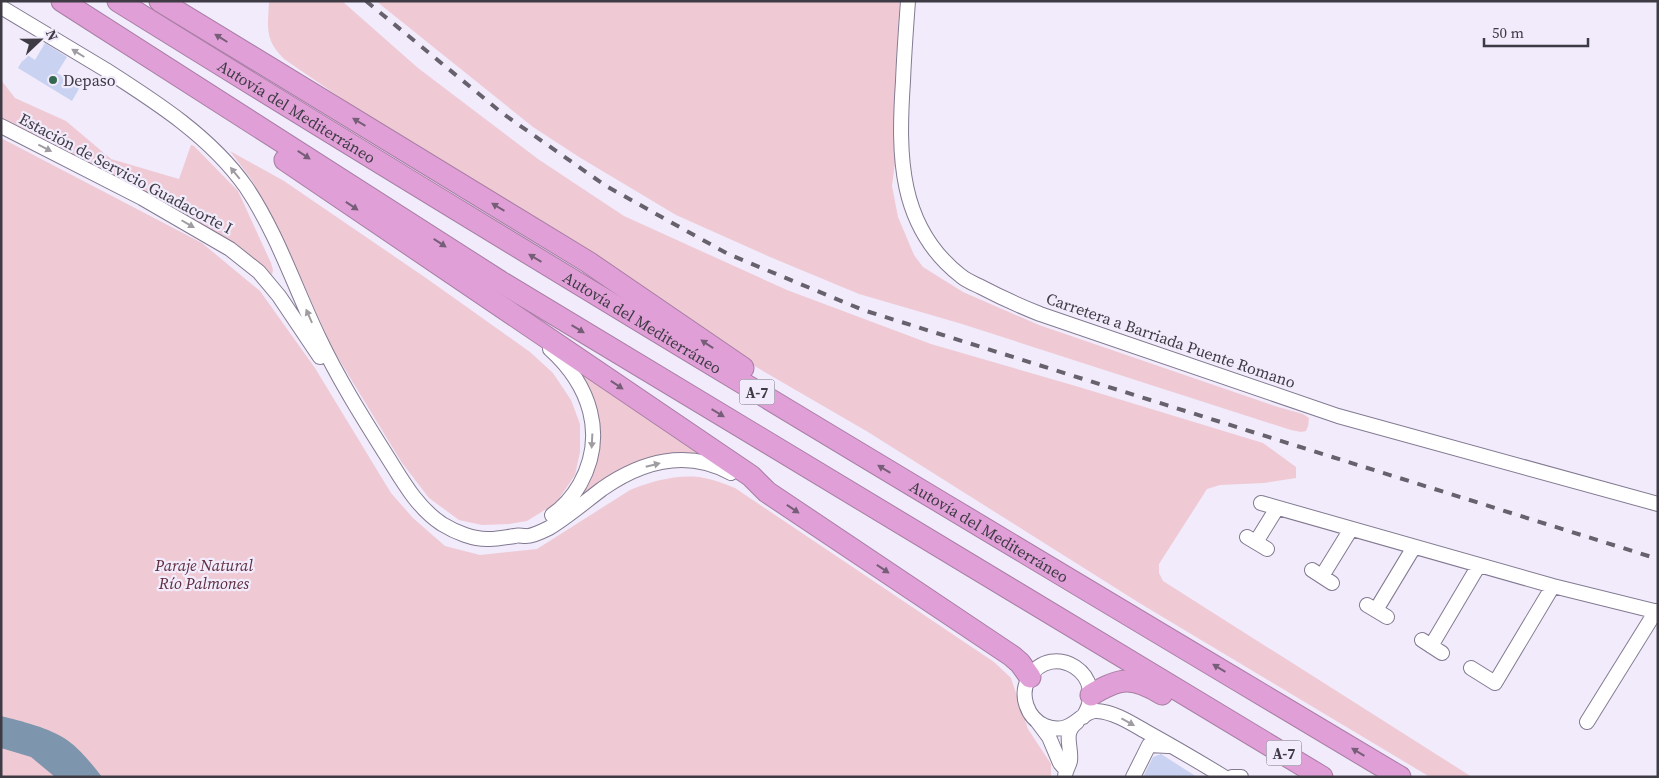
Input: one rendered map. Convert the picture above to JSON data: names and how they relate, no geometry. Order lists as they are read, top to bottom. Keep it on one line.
{"streets":{"highway":["Autovía del Mediterráneo","A-7"],"street":["Estación de Servicio Guadacorte I","Carretera a Barriada Puente Romano"]},"parks":["Paraje Natural Río Palmones"],"places":["Depaso"],"scale_bar":"50 m","north":"right"}
